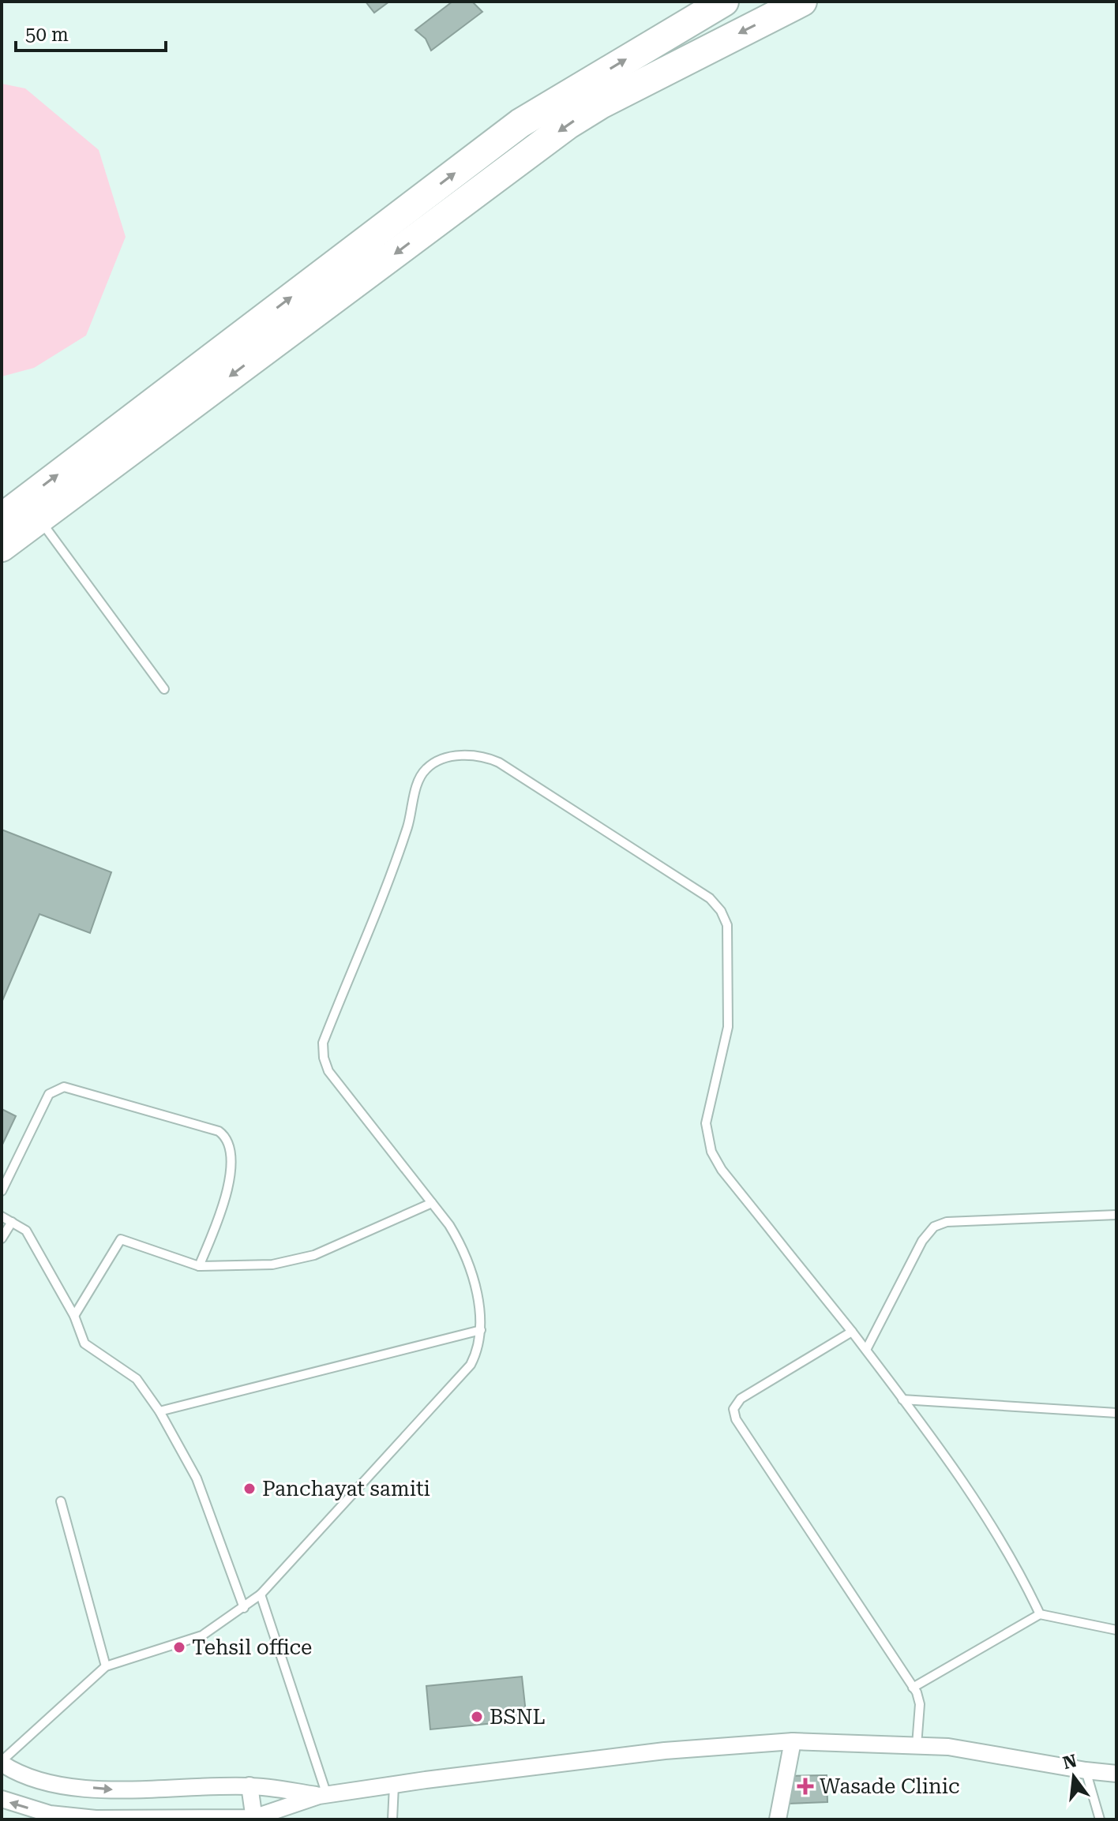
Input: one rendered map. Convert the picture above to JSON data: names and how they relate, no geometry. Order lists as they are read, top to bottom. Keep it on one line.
{"places":{"other":["Panchayat samiti","Tehsil office","BSNL"],"health":["Wasade Clinic"]},"scale_bar":"50 m","north":"top"}
